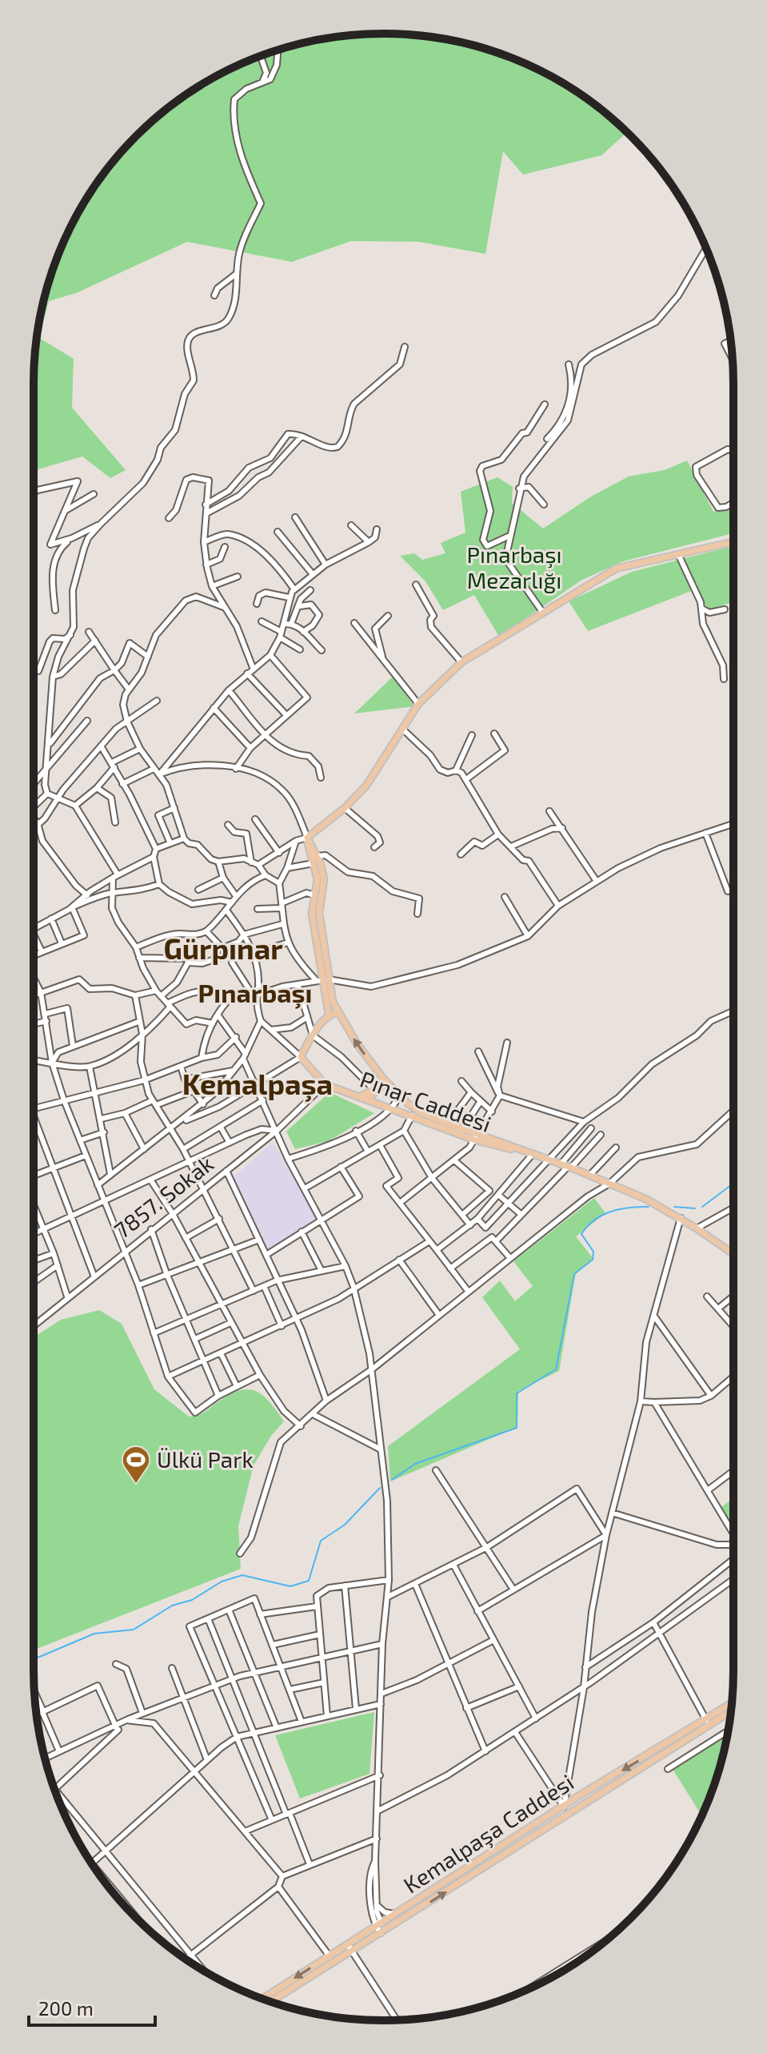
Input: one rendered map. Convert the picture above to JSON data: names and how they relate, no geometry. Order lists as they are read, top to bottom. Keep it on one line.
{"streets":{"main road":["Pınar Caddesi","Kemalpaşa Caddesi"],"street":["7857. Sokak"]},"crossings":[["Pınar Caddesi","7857. Sokak"]],"districts":["Gürpınar","Pınarbaşı","Kemalpaşa"],"parks":["Pınarbaşı Mezarlığı"],"places":{"sports":["Ülkü Park"]},"scale_bar":"200 m"}
